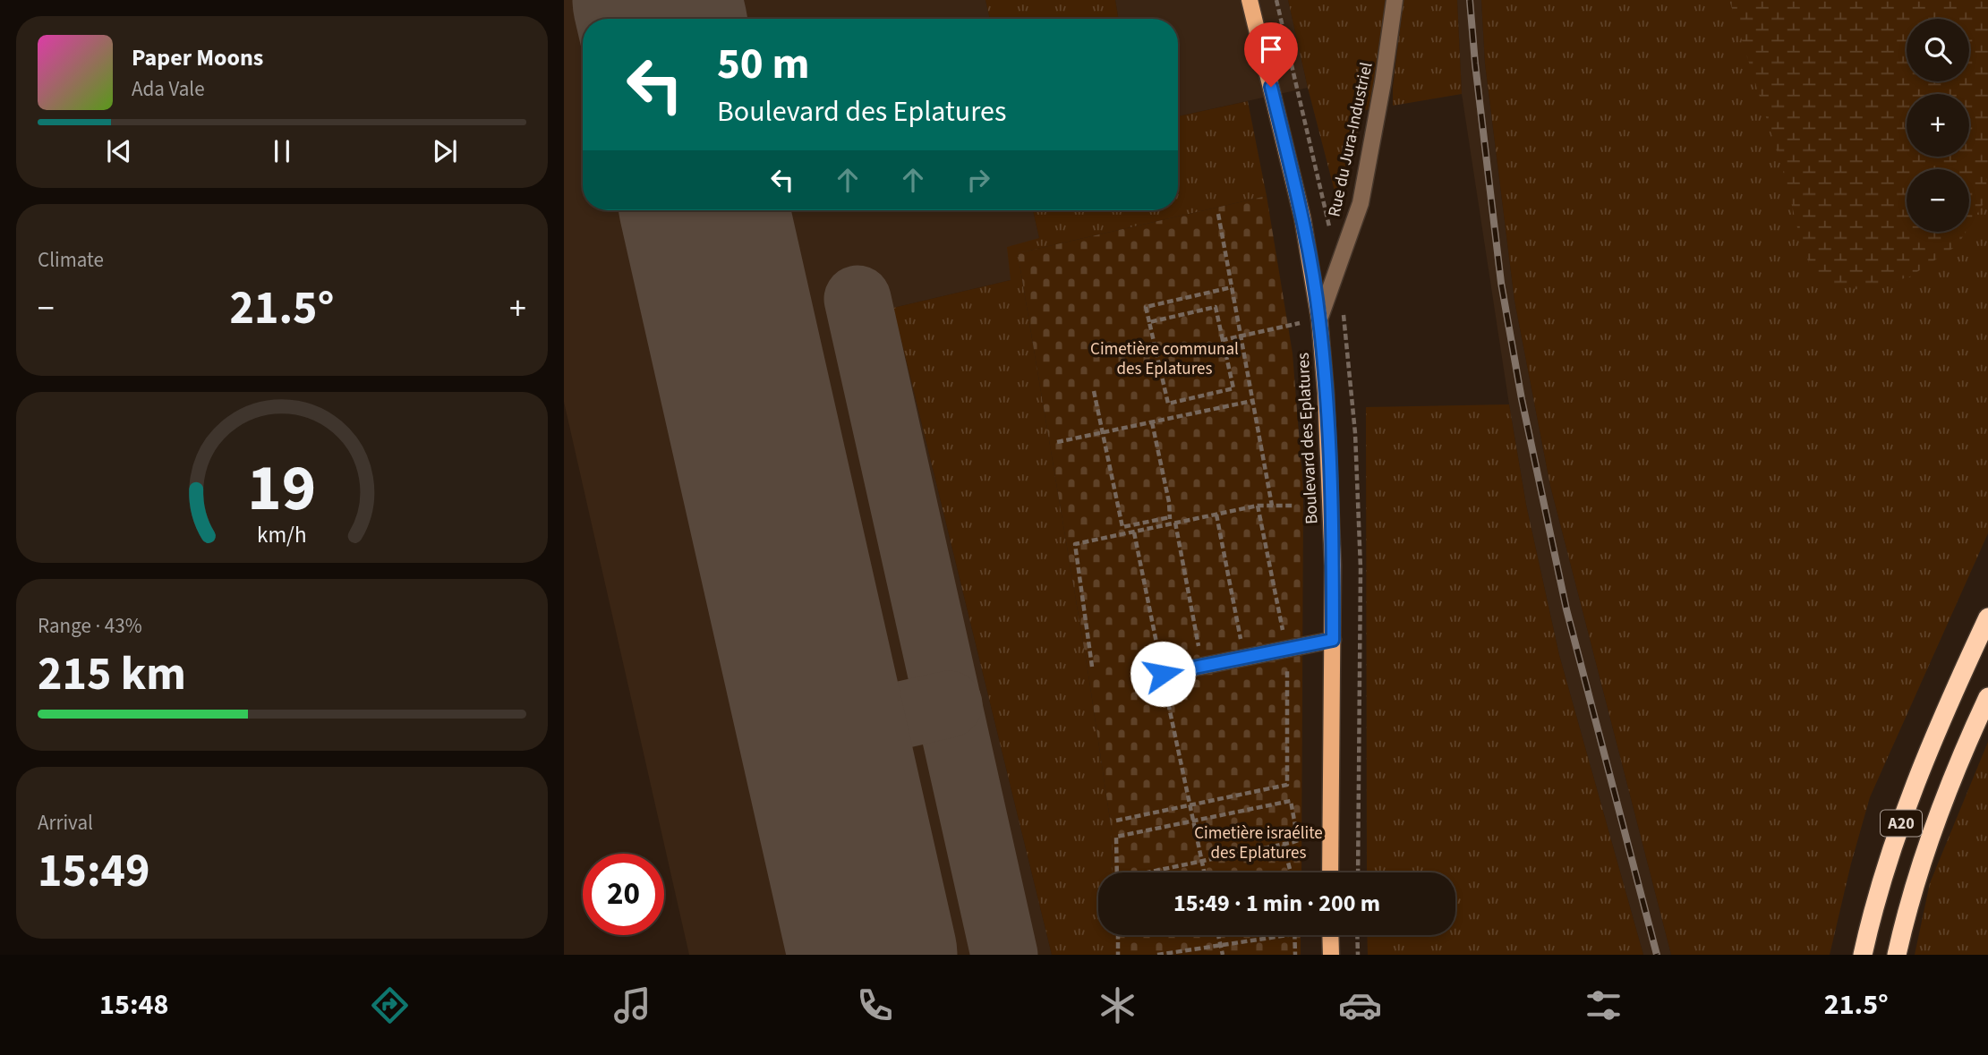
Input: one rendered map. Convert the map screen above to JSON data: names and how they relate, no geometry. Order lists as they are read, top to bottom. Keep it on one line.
{"streets":{"highway":["A20"],"main road":["Boulevard des Eplatures"],"street":["Rue du Jura-Industriel"]},"crossings":[["Rue du Jura-Industriel","Boulevard des Eplatures"]],"parks":["Cimetière communal des Eplatures","Cimetière israélite des Eplatures"],"page":{"map_buttons":["+","−"],"turn":["50 m","Boulevard des Eplatures"],"song":["Paper Moons","Ada Vale"],"tile":["Climate",["Range · 43%","215 km"],["Arrival","15:49"]],"heat":["−","21.5°","+"],"limit":"20","trip":"15:49 · 1 min · 200 m","tabs":["15:48","21.5°"],"gauge":["19","km/h"]}}
